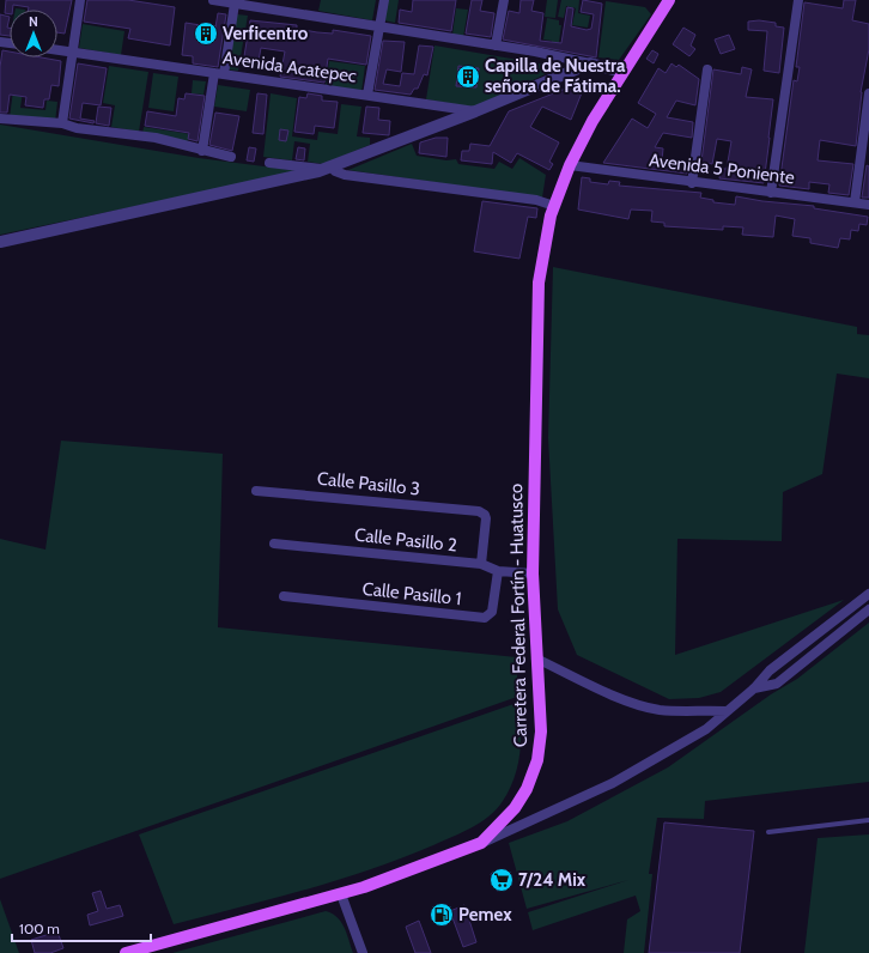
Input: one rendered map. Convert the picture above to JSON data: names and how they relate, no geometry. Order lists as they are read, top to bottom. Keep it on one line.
{"streets":{"main road":["Carretera Federal Fortín - Huatusco"],"street":["Avenida Acatepec","Avenida 5 Poniente","Calle Pasillo 3","Calle Pasillo 2","Calle Pasillo 1"]},"crossings":[["Avenida 5 Poniente","Carretera Federal Fortín - Huatusco"],["Calle Pasillo 3","Calle Pasillo 2"],["Calle Pasillo 2","Calle Pasillo 1"],["Calle Pasillo 2","Carretera Federal Fortín - Huatusco"]],"places":{"building":["Verficentro","Capilla de Nuestra señora de Fátima."],"supermarket":["7/24 Mix"],"fuel station":["Pemex"]},"scale_bar":"100 m","north":"top"}
